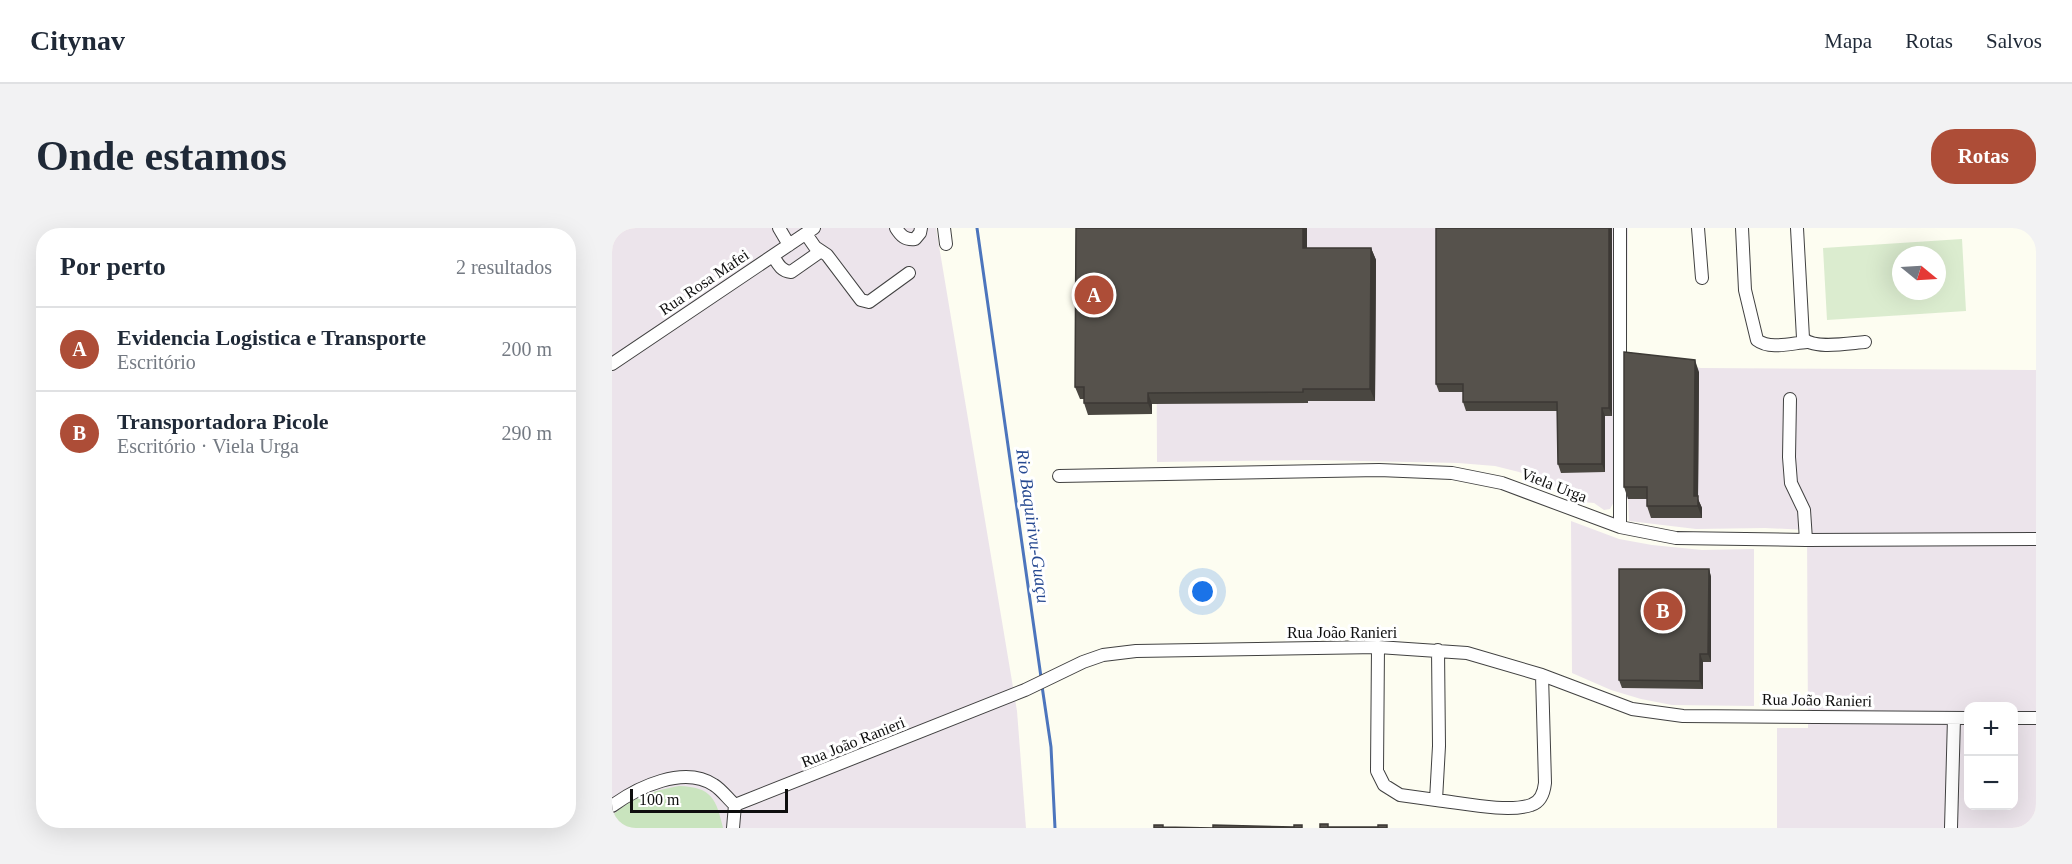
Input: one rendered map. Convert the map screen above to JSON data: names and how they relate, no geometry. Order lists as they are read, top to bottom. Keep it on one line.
{"streets":{"street":["Rua Rosa Mafei","Viela Urga","Rua João Ranieri"]},"water":["Rio Baquirivu-Guaçu"],"scale_bar":"100 m","north":"right","page":{"header":"Citynav","nav":["Mapa","Rotas","Salvos"],"buttons":"Rotas","title":"Onde estamos","heading":["Por perto","2 resultados"],"pins":["A","B"],"list":[{"mark":"A","name":"Evidencia Logistica e Transporte","note":"Escritório","value":"200 m"},{"mark":"B","name":"Transportadora Picole","note":"Escritório · Viela Urga","value":"290 m"}],"map_buttons":["+","−"],"scale":"100 m"}}
